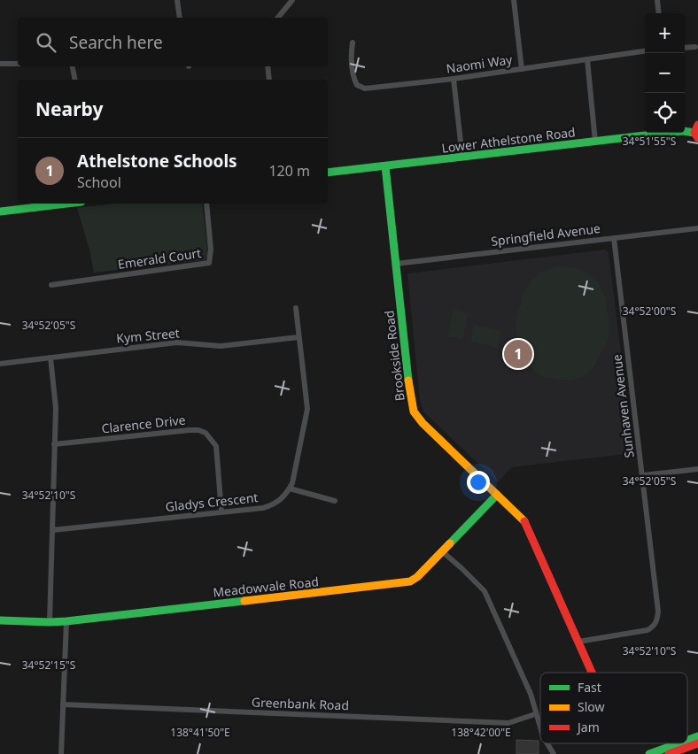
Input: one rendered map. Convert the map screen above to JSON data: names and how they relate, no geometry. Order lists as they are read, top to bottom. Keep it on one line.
{"streets":{"street":["Naomi Way","Lower Athelstone Road","Springfield Avenue","Emerald Court","Kym Street","Brookside Road","Sunhaven Avenue","Clarence Drive","Gladys Crescent","Meadowvale Road","Greenbank Road"]},"crossings":[["Lower Athelstone Road","Brookside Road"],["Springfield Avenue","Brookside Road"],["Springfield Avenue","Sunhaven Avenue"],["Kym Street","Gladys Crescent"],["Brookside Road","Sunhaven Avenue"],["Brookside Road","Meadowvale Road"],["Clarence Drive","Gladys Crescent"]],"legend":["Fast","Slow","Jam"],"page":{"map_buttons":["+","−"],"search":"Search here","heading":"Nearby","list":[{"mark":"1","name":"Athelstone Schools","note":"School","value":"120 m"}],"pins":"1"},"coordinates":["34°51'55\"S","34°52'00\"S","34°52'05\"S","34°52'10\"S","34°52'15\"S","138°41'50\"E","138°42'00\"E"]}
